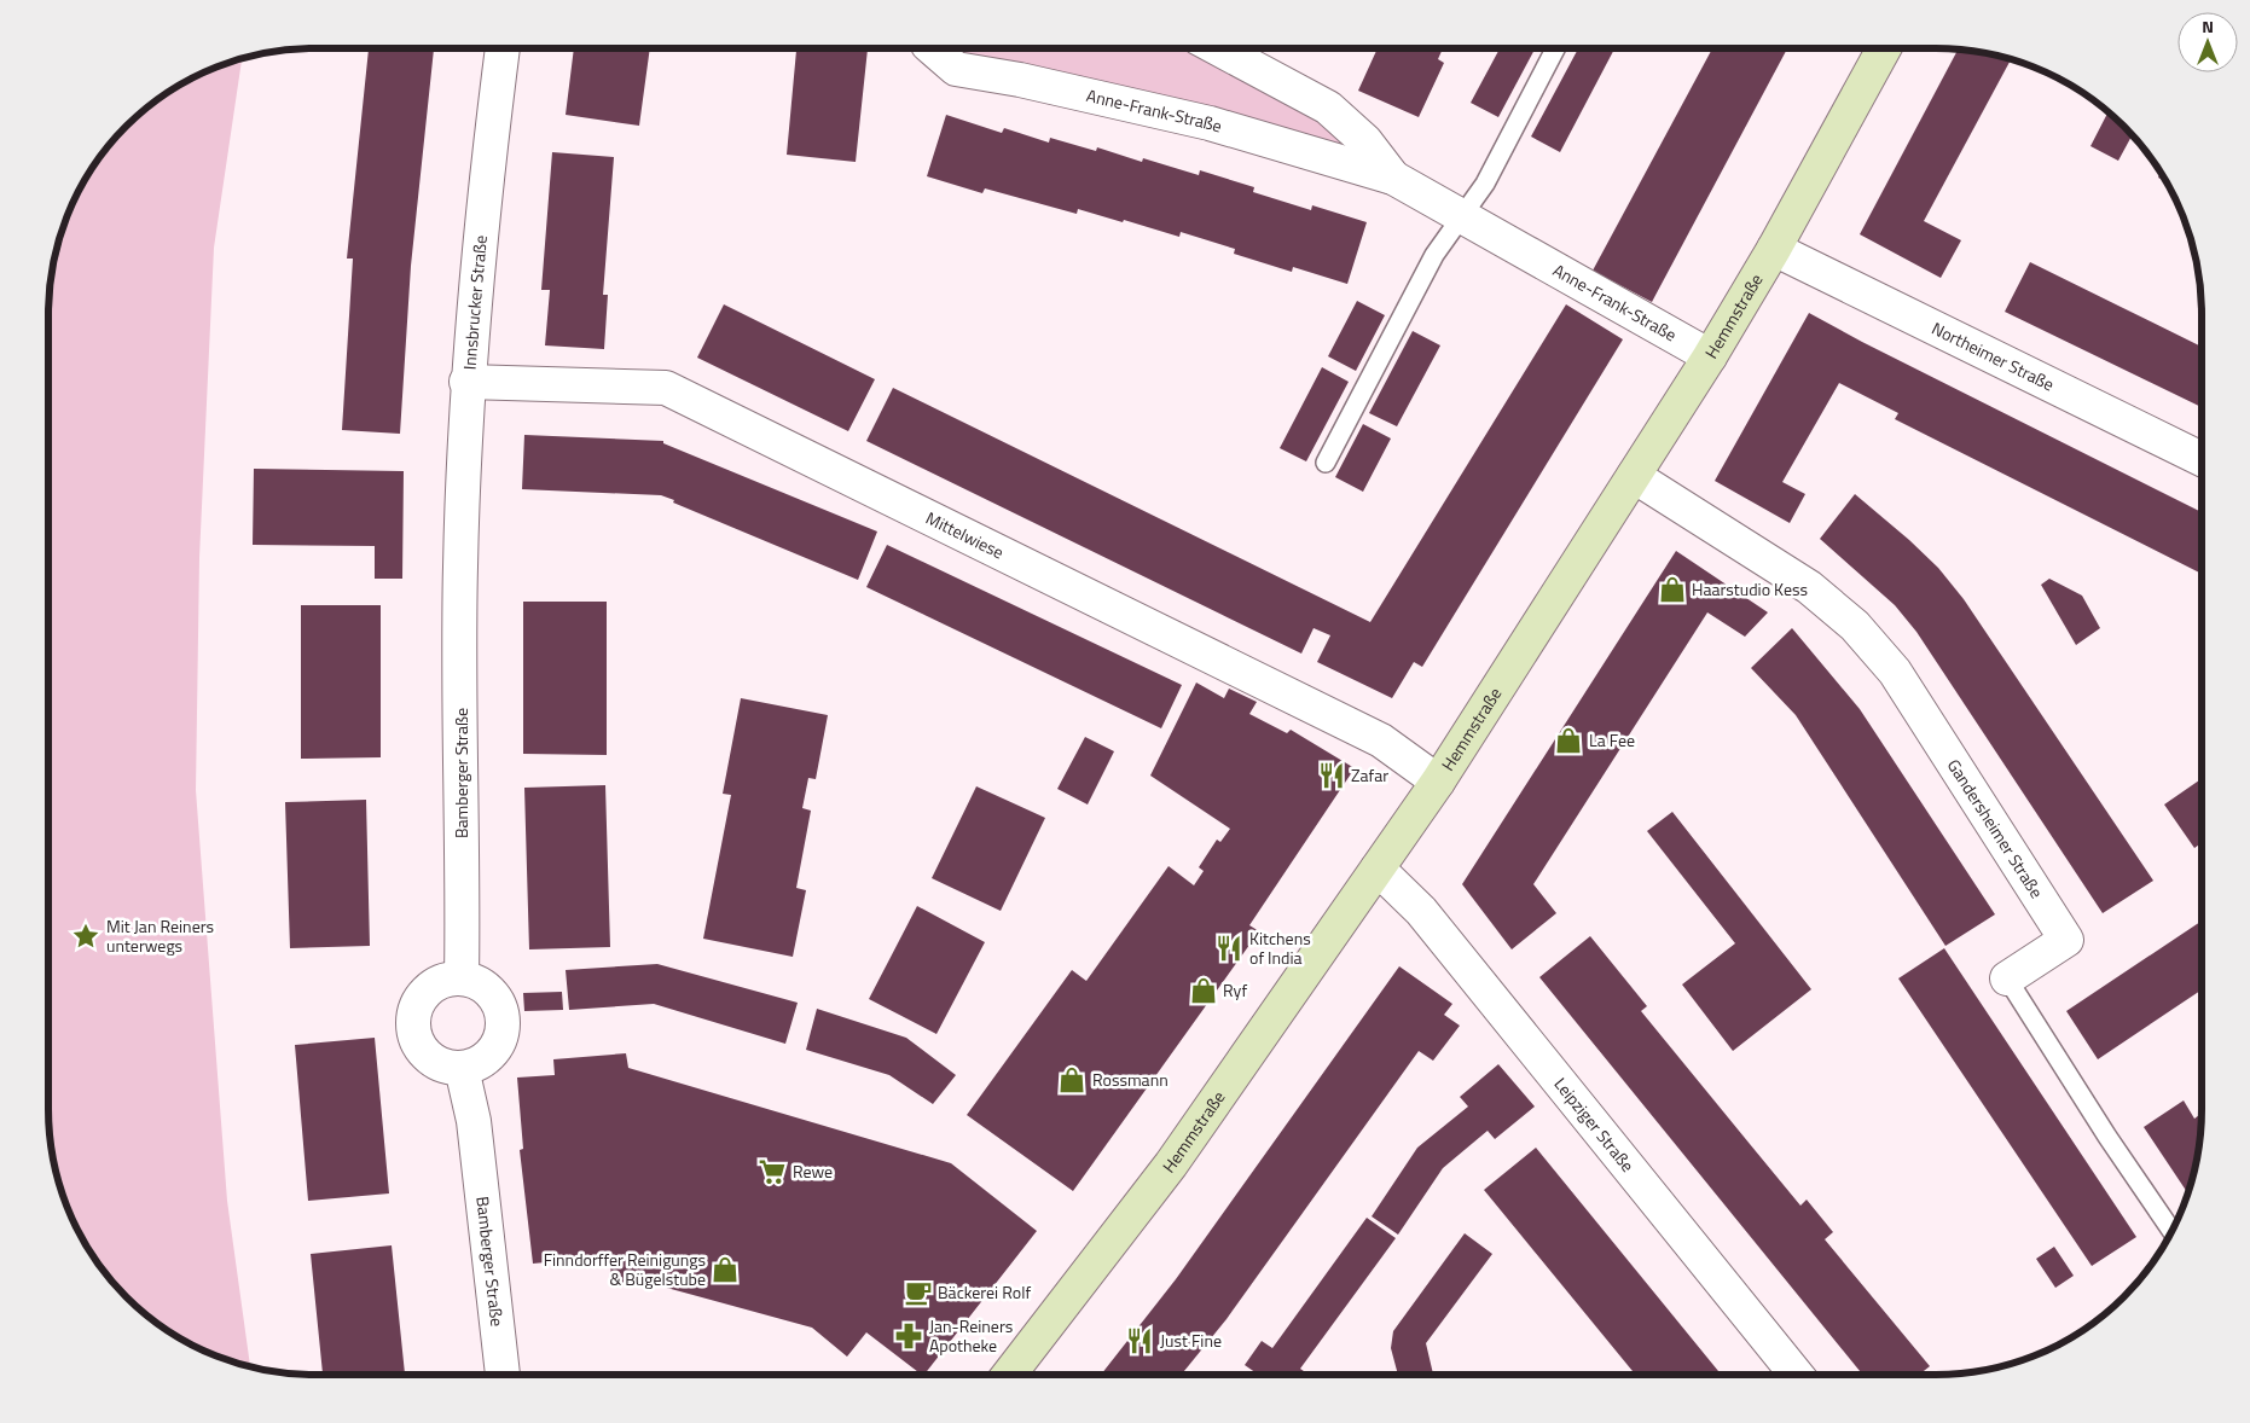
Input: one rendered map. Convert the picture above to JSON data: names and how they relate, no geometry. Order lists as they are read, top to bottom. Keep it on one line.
{"streets":{"street":["Anne-Frank-Straße","Innsbrucker Straße","Hemmstraße","Northeimer Straße","Mittelwiese","Bamberger Straße","Gandersheimer Straße","Leipziger Straße"]},"crossings":[["Anne-Frank-Straße","Hemmstraße"],["Innsbrucker Straße","Mittelwiese"],["Innsbrucker Straße","Bamberger Straße"],["Hemmstraße","Northeimer Straße"],["Hemmstraße","Mittelwiese"],["Hemmstraße","Gandersheimer Straße"],["Hemmstraße","Leipziger Straße"]],"places":{"shop":["Haarstudio Kess","La Fee","Ryf","Rossmann","Finndorffer Reinigungs & Bügelstube"],"restaurant":["Zafar","Kitchens of India","Just Fine"],"place":["Mit Jan Reiners unterwegs"],"supermarket":["Rewe"],"cafe":["Bäckerei Rolf"],"pharmacy":["Jan-Reiners Apotheke"]},"north":"top"}
